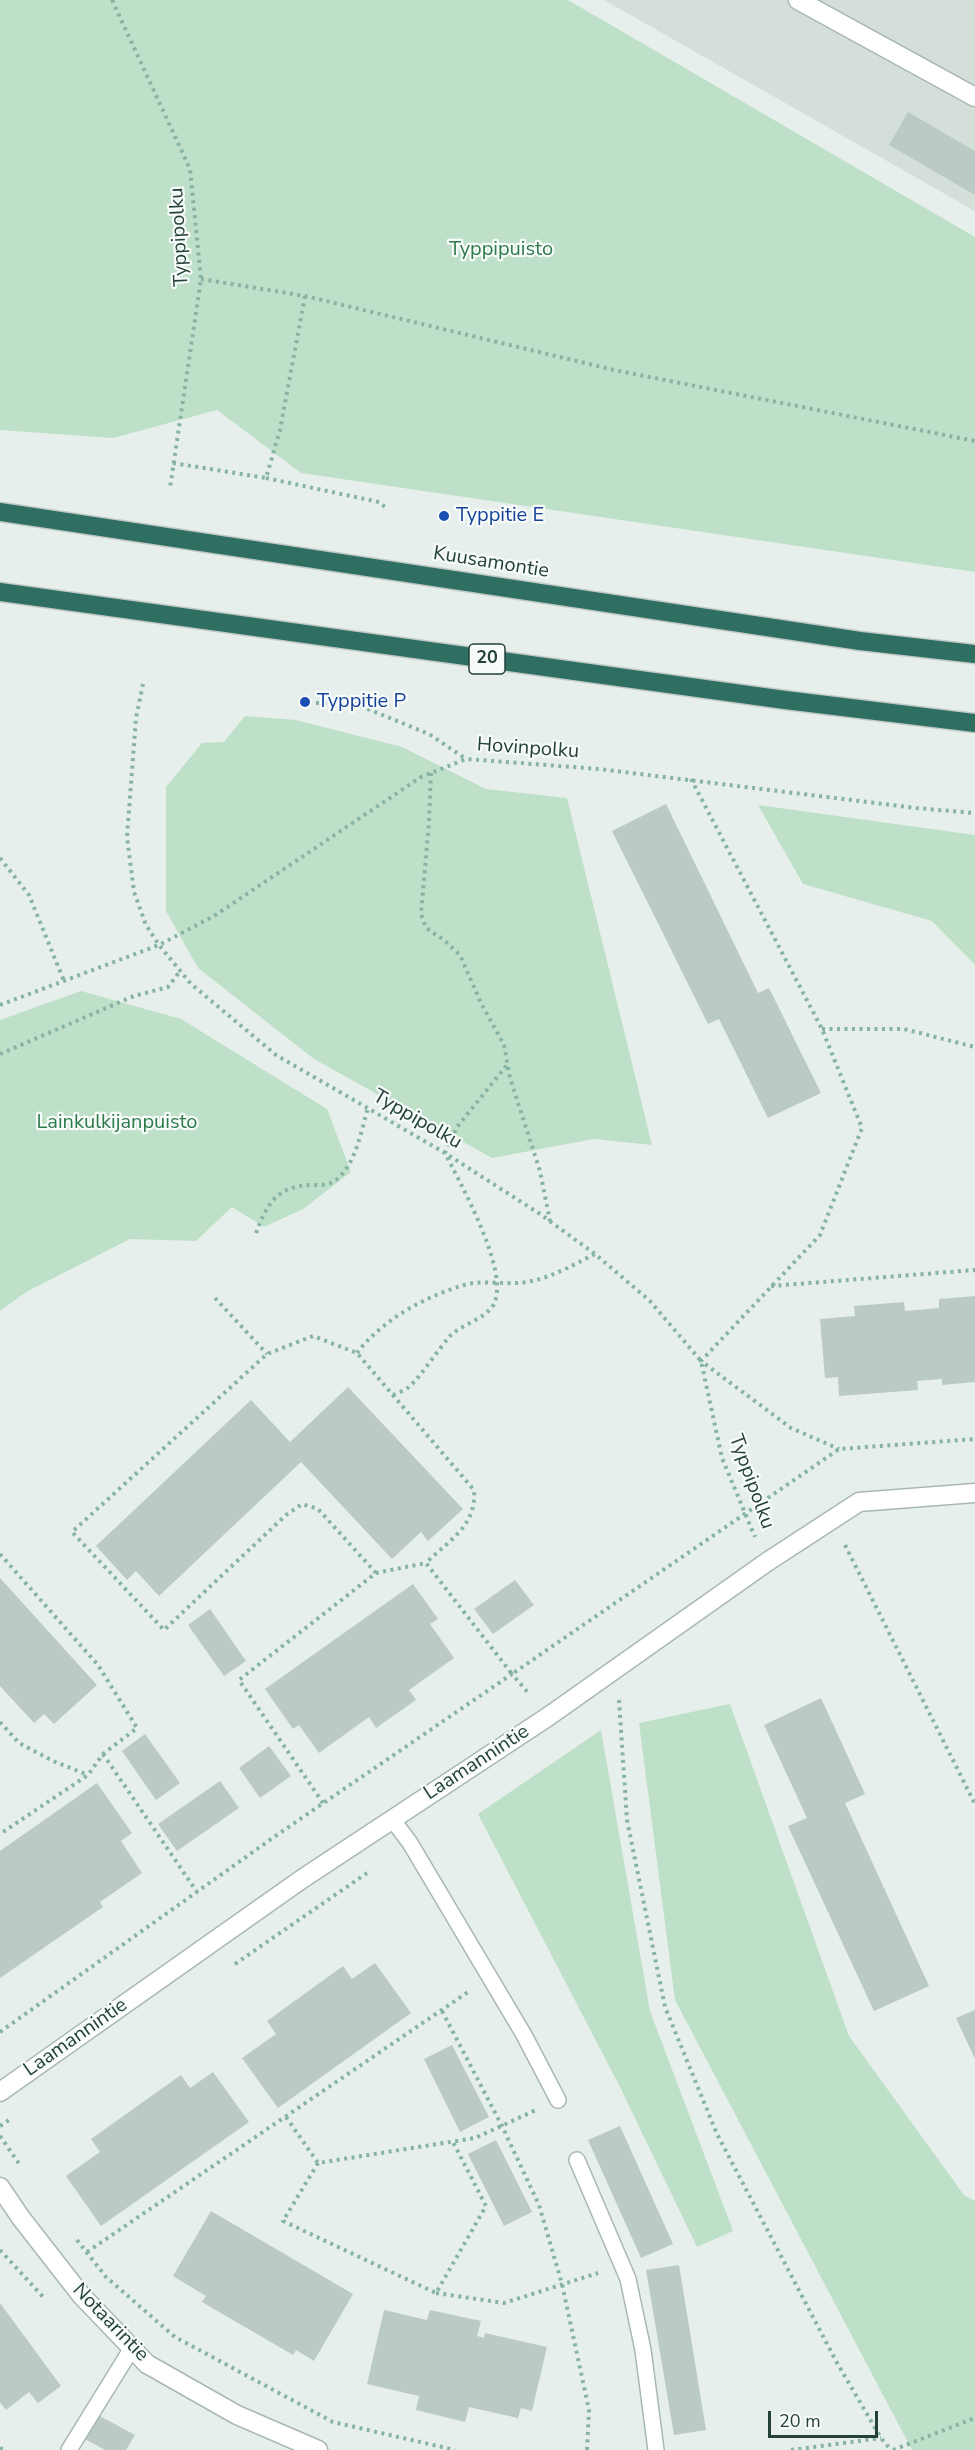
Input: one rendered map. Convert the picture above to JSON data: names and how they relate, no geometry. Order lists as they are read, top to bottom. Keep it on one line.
{"streets":{"highway":["Kuusamontie","20"],"street":["Laamannintie","Notaarintie"],"path":["Typpipolku","Hovinpolku"]},"crossings":[["Typpipolku","Hovinpolku"],["Typpipolku","Laamannintie"]],"parks":["Typpipuisto","Lainkulkijanpuisto"],"places":["Typpitie E","Typpitie P"],"scale_bar":"20 m"}
